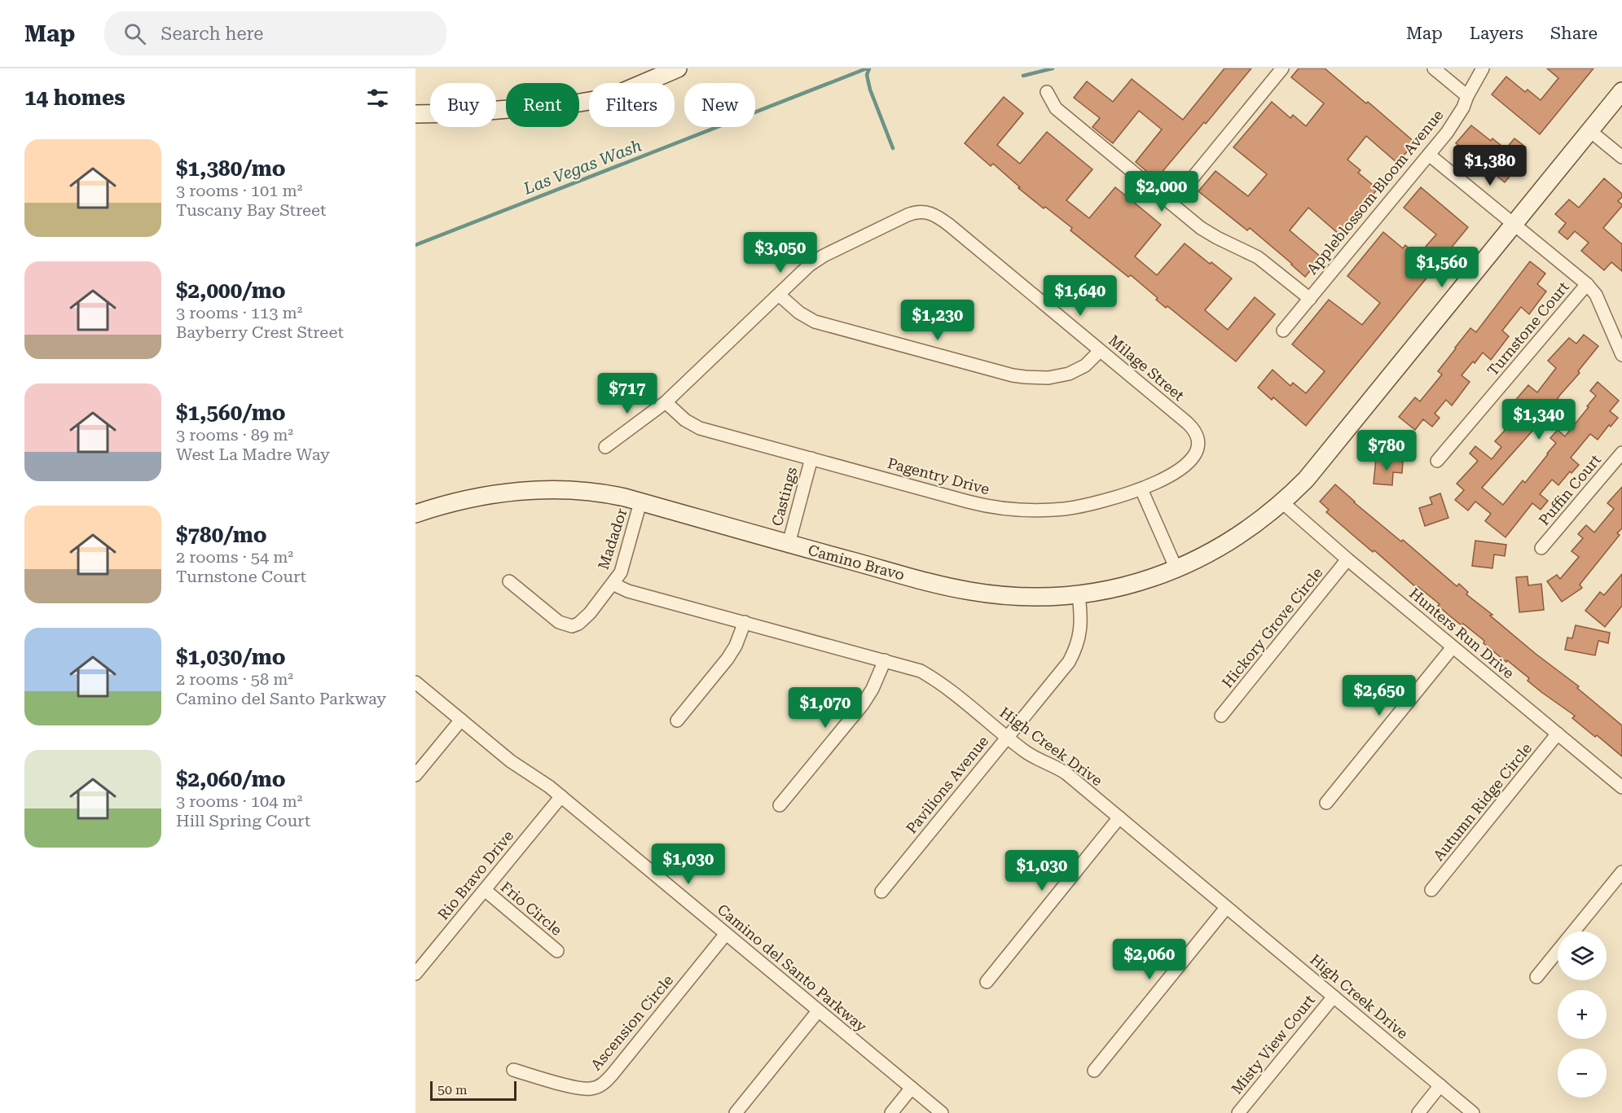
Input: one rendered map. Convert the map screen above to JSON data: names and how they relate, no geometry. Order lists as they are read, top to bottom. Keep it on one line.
{"streets":{"street":["Appleblossom Bloom Avenue","Turnstone Court","Milage Street","Pagentry Drive","Puffin Court","Castings","Madador","Camino Bravo","Hickory Grove Circle","Hunters Run Drive","High Creek Drive","Pavilions Avenue","Autumn Ridge Circle","Rio Bravo Drive","Frio Circle","Camino del Santo Parkway","Ascension Circle","Misty View Court"]},"crossings":[["Milage Street","Pagentry Drive"],["Pagentry Drive","Castings"],["Castings","Camino Bravo"],["Madador","Camino Bravo"],["Madador","High Creek Drive"],["Camino Bravo","Hunters Run Drive"],["Camino Bravo","Pavilions Avenue"],["Hickory Grove Circle","Hunters Run Drive"],["Hunters Run Drive","Autumn Ridge Circle"],["High Creek Drive","Pavilions Avenue"],["High Creek Drive","Misty View Court"],["Rio Bravo Drive","Frio Circle"],["Rio Bravo Drive","Camino del Santo Parkway"],["Camino del Santo Parkway","Ascension Circle"]],"water":["Las Vegas Wash"],"scale_bar":"50 m","page":{"header":"Map","search":"Search here","nav":["Map","Layers","Share"],"heading":"14 homes","chip":["Buy","Rent","Filters","New"],"list":[{"name":"$1,380/mo","note":"3 rooms · 101 m² · Tuscany Bay Street"},{"name":"$2,000/mo","note":"3 rooms · 113 m² · Bayberry Crest Street"},{"name":"$1,560/mo","note":"3 rooms · 89 m² · West La Madre Way"},{"name":"$780/mo","note":"2 rooms · 54 m² · Turnstone Court"},{"name":"$1,030/mo","note":"2 rooms · 58 m² · Camino del Santo Parkway"},{"name":"$2,060/mo","note":"3 rooms · 104 m² · Hill Spring Court"}],"price":["$1,380","$2,000","$3,050","$1,560","$1,640","$1,230","$717","$1,340","$780","$2,650","$1,070","$1,030","$1,030","$2,060"],"map_buttons":["+","−"],"scale":"50 m"}}
